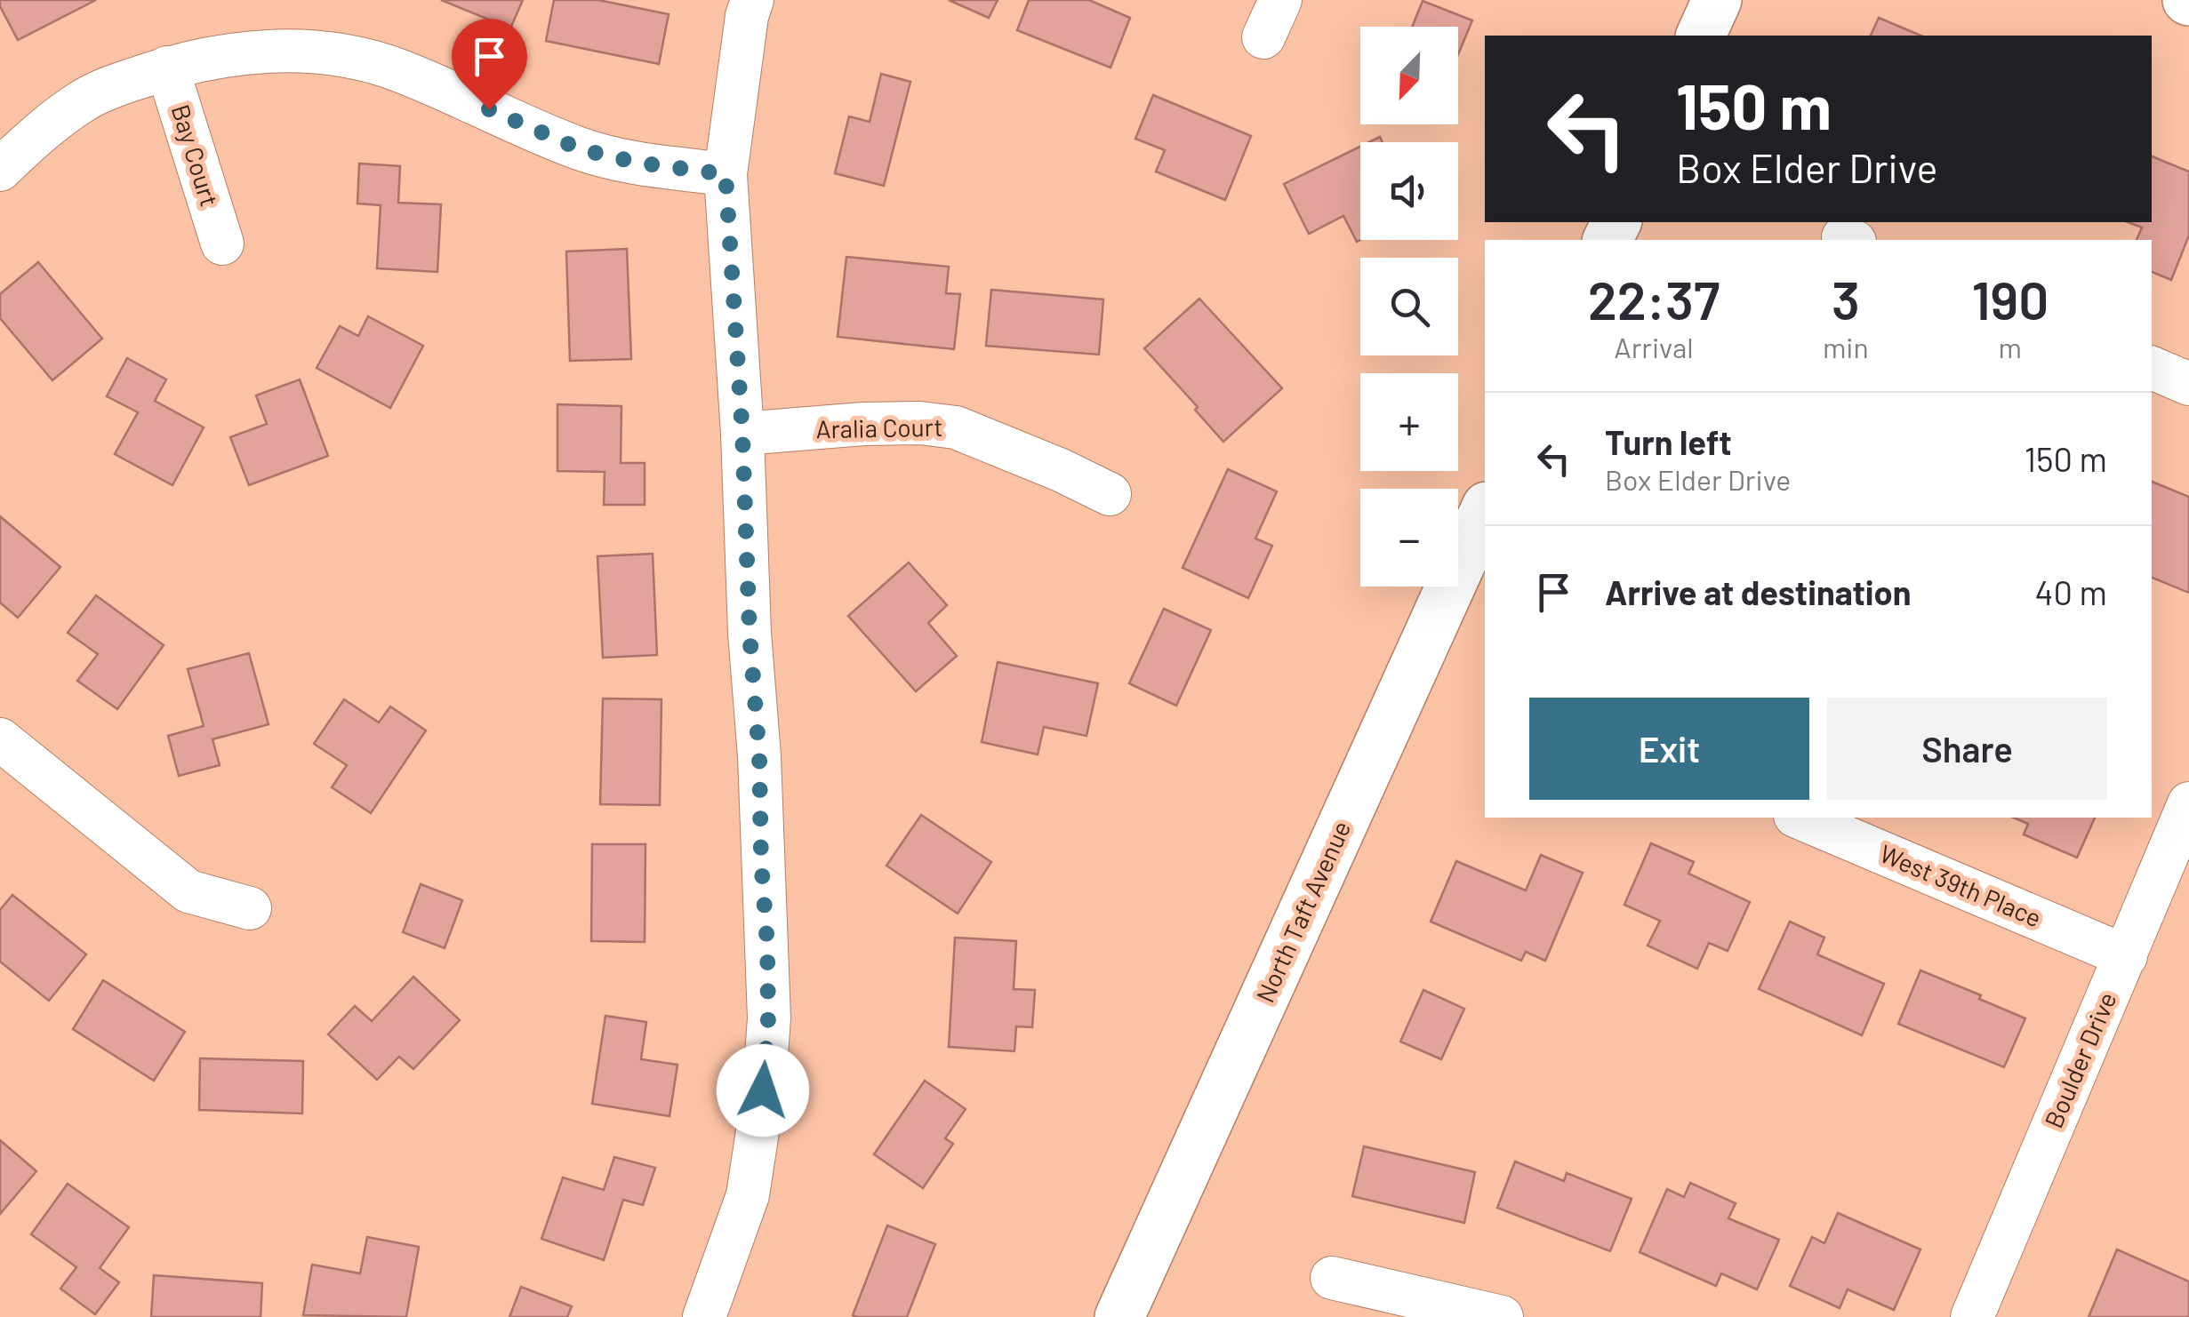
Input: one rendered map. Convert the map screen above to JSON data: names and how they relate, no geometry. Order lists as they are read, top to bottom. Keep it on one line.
{"streets":{"main road":["North Taft Avenue"],"street":["Bay Court","Aralia Court","West 39th Place","Boulder Drive"]},"crossings":[["West 39th Place","Boulder Drive"]],"north":"bottom left","page":{"map_buttons":["+","−"],"turn":["150 m","Box Elder Drive"],"eta":["22:37","Arrival","3","min","190","m"],"list":[{"name":"Turn left","note":"Box Elder Drive","value":"150 m"},{"name":"Arrive at destination","value":"40 m"}],"buttons":["Exit","Share"]}}
